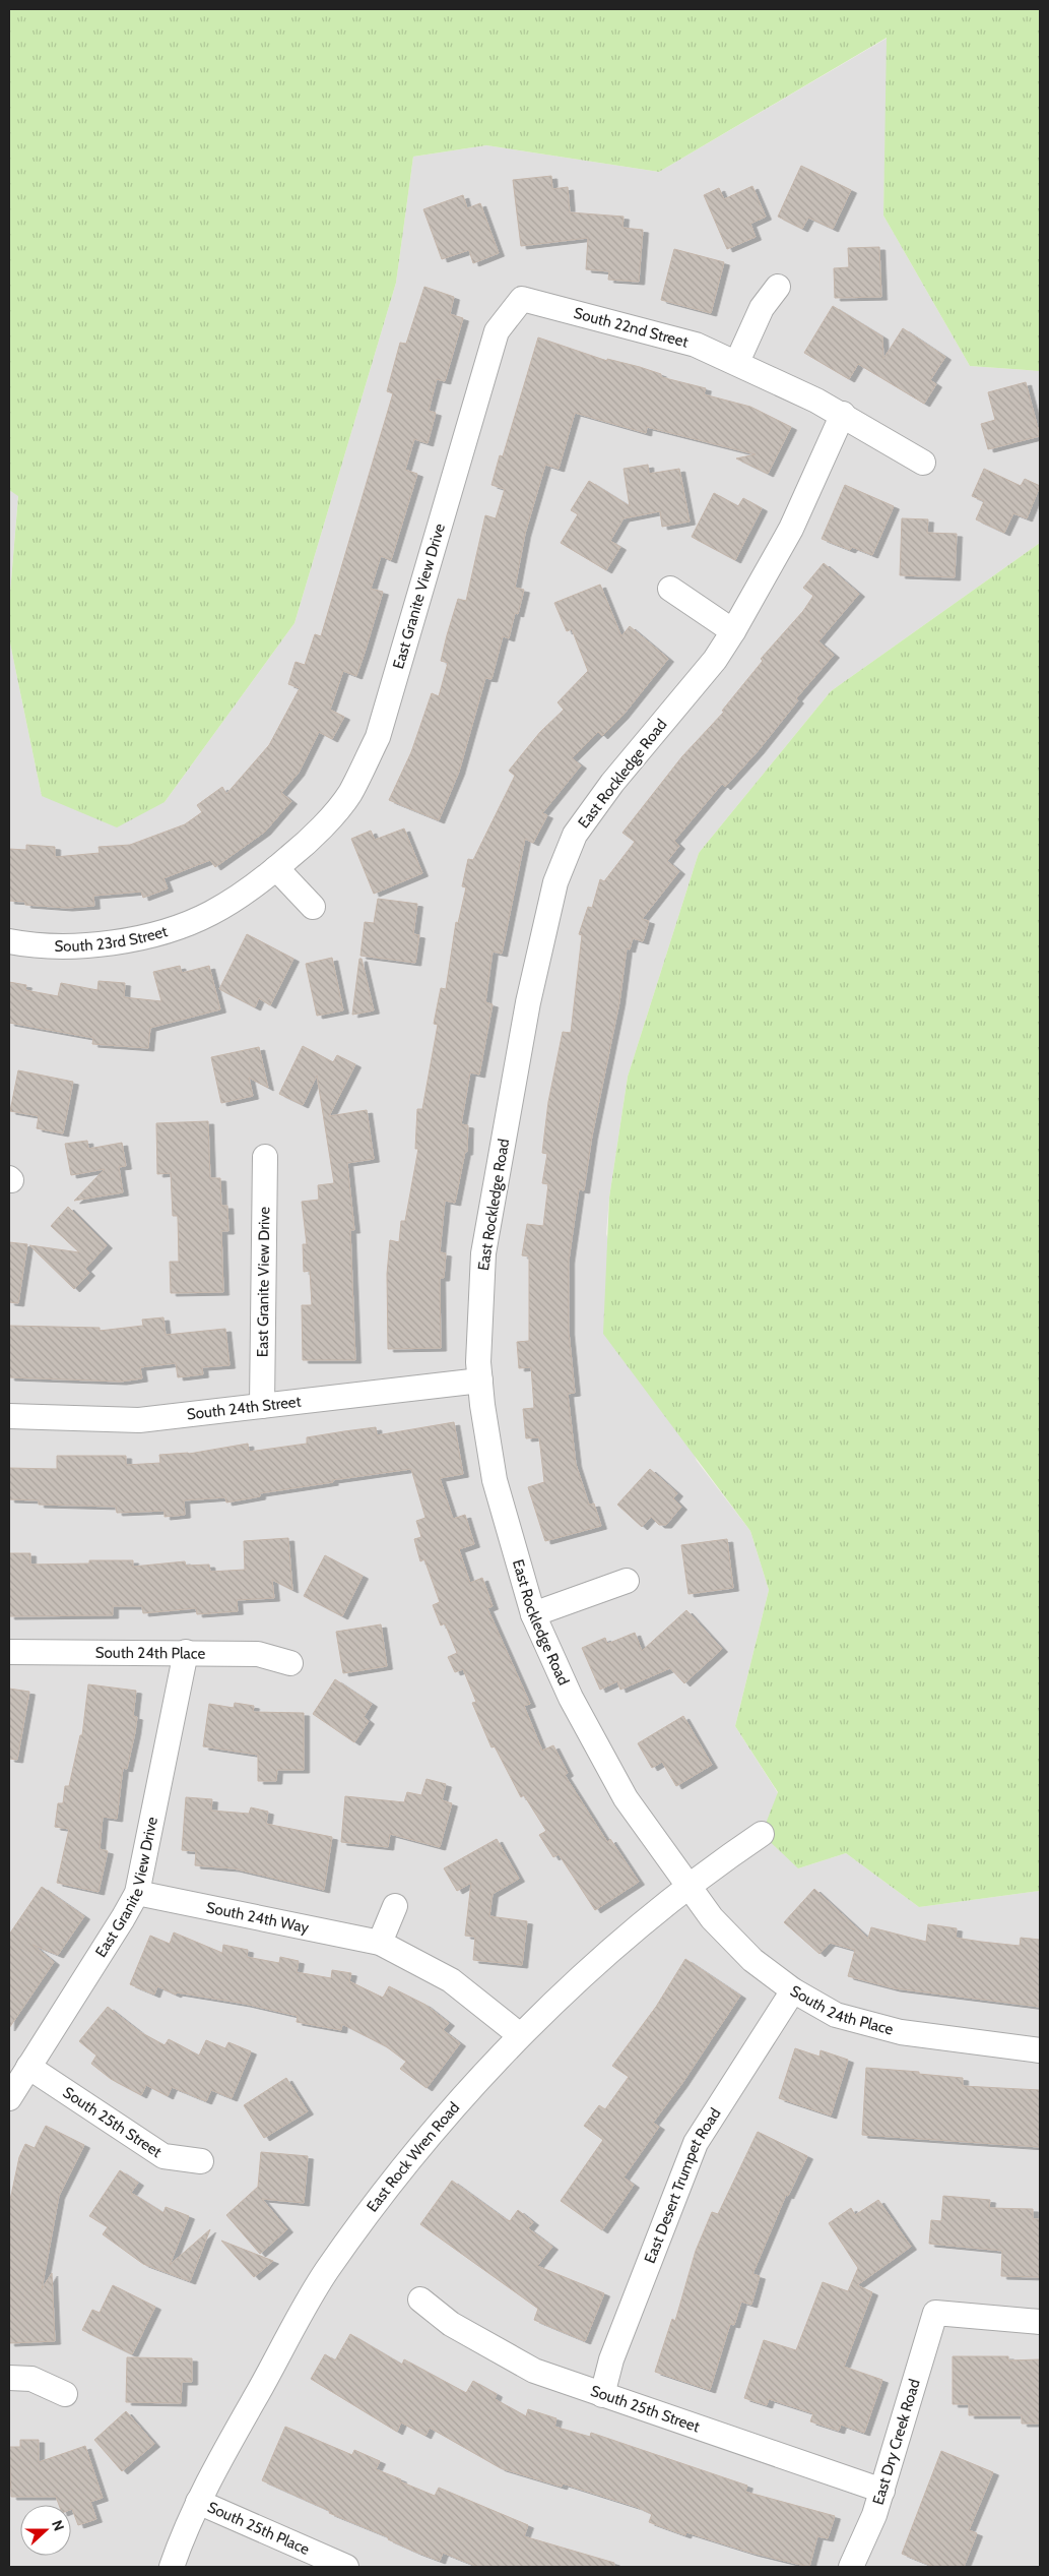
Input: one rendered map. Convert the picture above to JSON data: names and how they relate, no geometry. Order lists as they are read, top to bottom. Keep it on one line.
{"streets":{"street":["South 22nd Street","East Granite View Drive","East Rockledge Road","South 23rd Street","South 24th Street","South 24th Place","South 24th Way","South 25th Street","East Rock Wren Road","East Desert Trumpet Road","East Dry Creek Road","South 25th Place"]},"crossings":[["South 22nd Street","East Granite View Drive"],["South 22nd Street","East Rockledge Road"],["East Granite View Drive","South 23rd Street"],["East Granite View Drive","South 24th Street"],["East Granite View Drive","South 24th Place"],["East Granite View Drive","South 24th Way"],["East Granite View Drive","South 25th Street"],["East Rockledge Road","South 24th Street"],["East Rockledge Road","South 24th Place"],["East Rockledge Road","East Rock Wren Road"],["South 24th Place","East Rock Wren Road"],["South 24th Place","East Desert Trumpet Road"],["South 24th Way","East Rock Wren Road"],["South 25th Street","East Desert Trumpet Road"],["South 25th Street","East Dry Creek Road"],["East Rock Wren Road","South 25th Place"]],"north":"right"}
